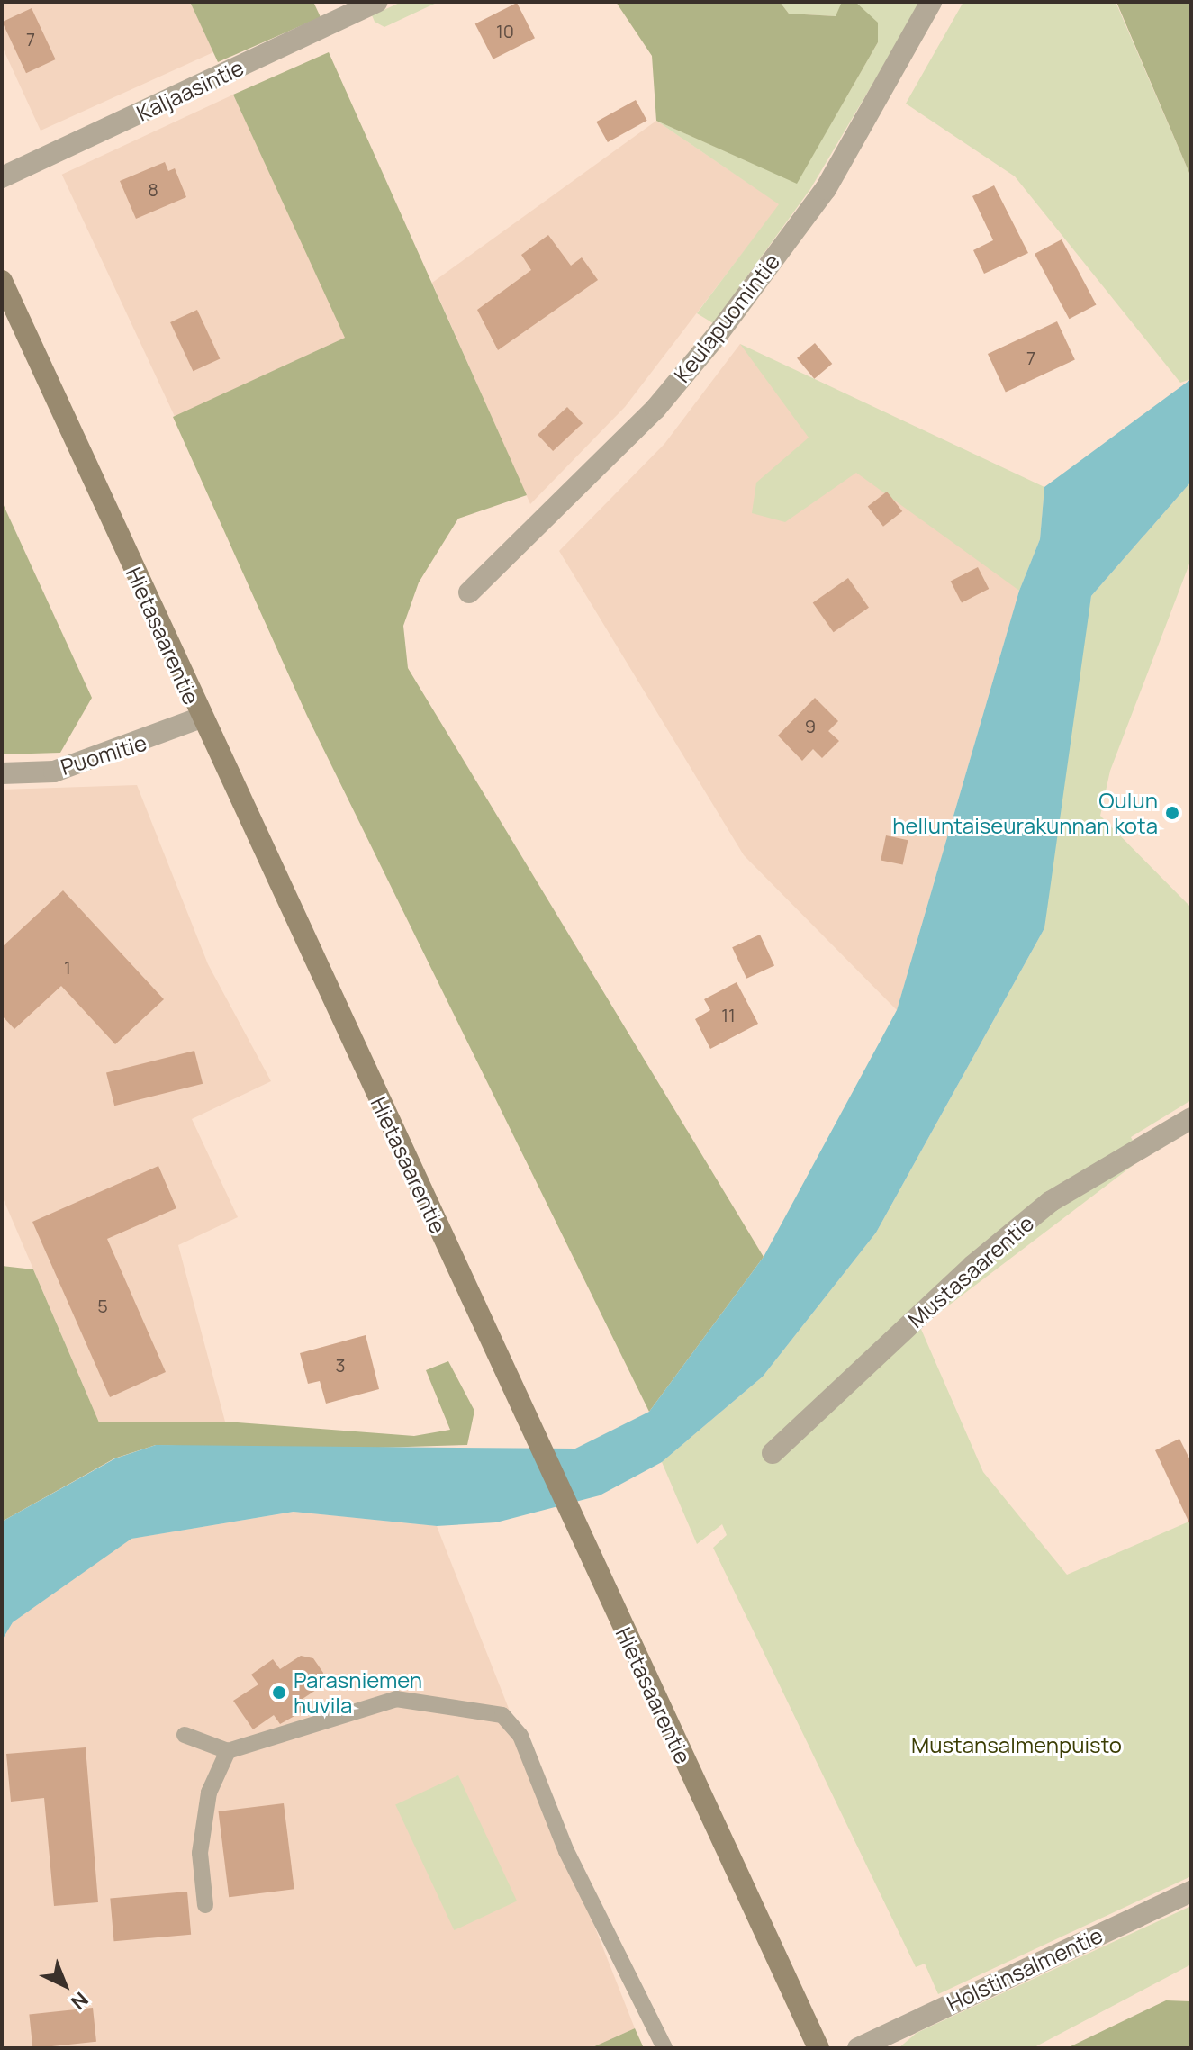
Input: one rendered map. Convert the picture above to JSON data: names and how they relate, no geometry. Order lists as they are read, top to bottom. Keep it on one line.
{"streets":{"street":["Kaljaasintie","Keulapuomintie","Hietasaarentie","Puomitie","Mustasaarentie","Holstinsalmentie"]},"crossings":[["Hietasaarentie","Puomitie"]],"parks":["Mustansalmenpuisto"],"places":["Oulun helluntaiseurakunnan kota","Parasniemen huvila"],"house_numbers":["10","7","8","7","9","1","11","5","3"],"north":"bottom right"}
